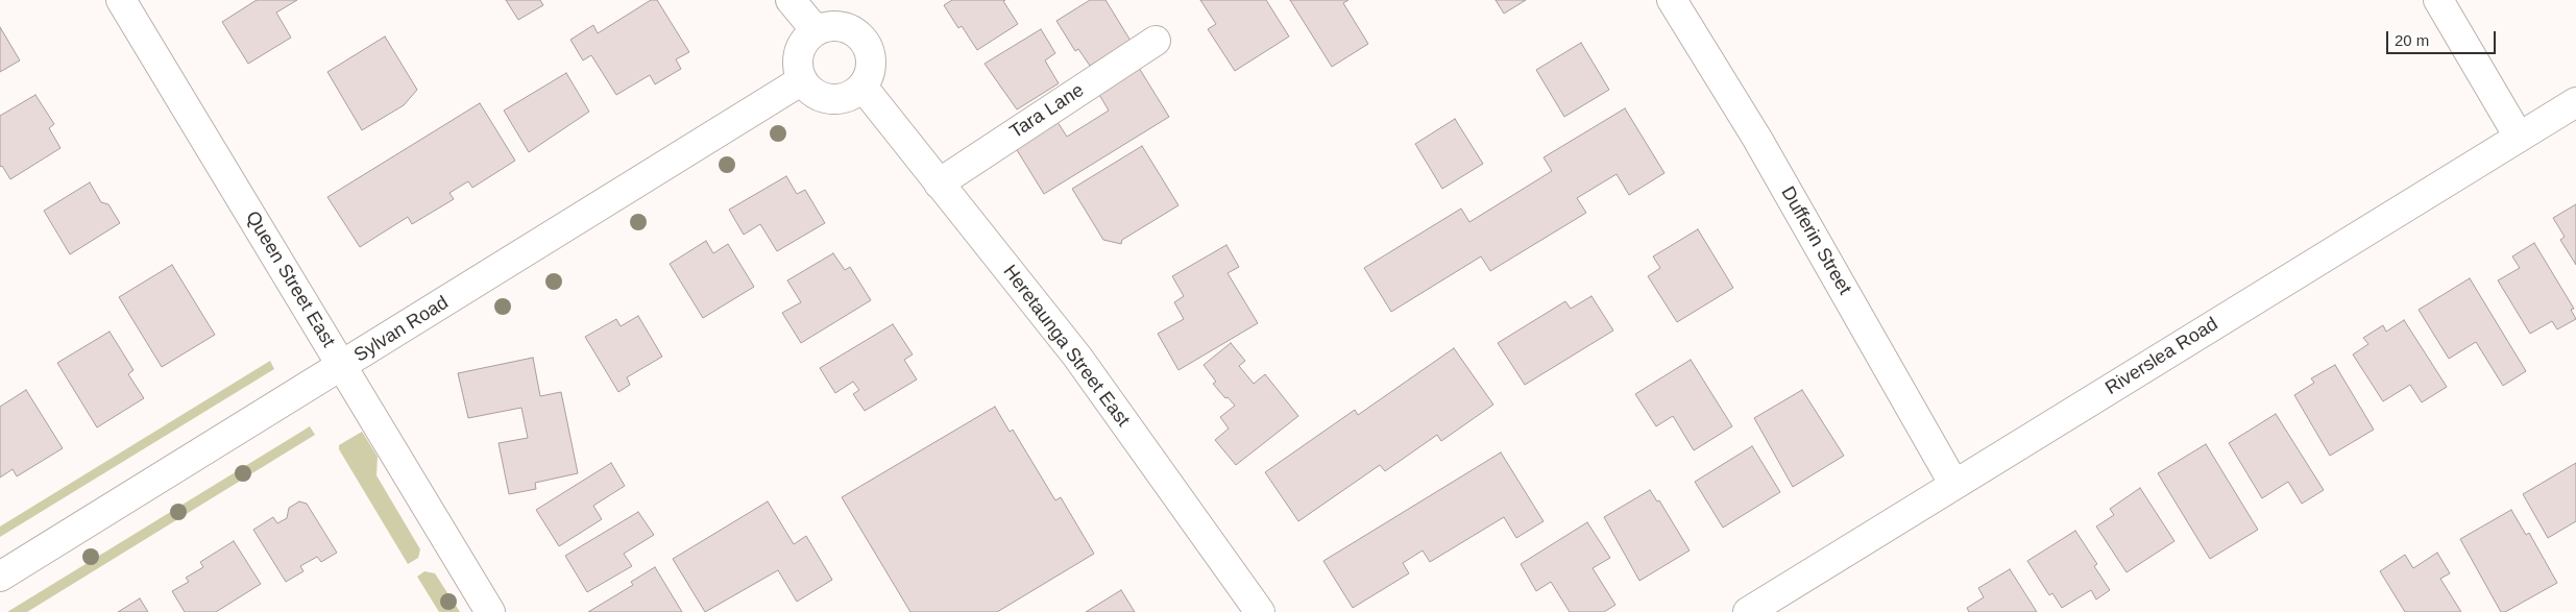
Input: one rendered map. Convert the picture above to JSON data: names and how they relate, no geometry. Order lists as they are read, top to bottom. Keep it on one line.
{"streets":{"street":["Tara Lane","Dufferin Street","Queen Street East","Sylvan Road","Heretaunga Street East","Riverslea Road"]},"crossings":[["Tara Lane","Heretaunga Street East"],["Dufferin Street","Riverslea Road"],["Queen Street East","Sylvan Road"],["Sylvan Road","Heretaunga Street East"]],"scale_bar":"20 m"}
